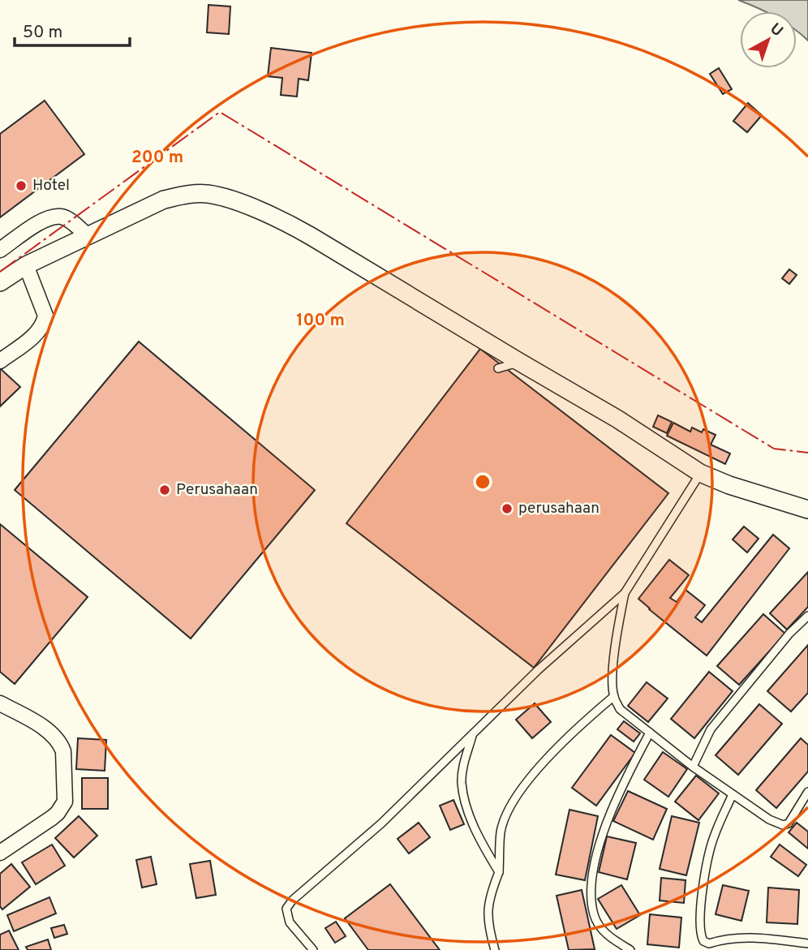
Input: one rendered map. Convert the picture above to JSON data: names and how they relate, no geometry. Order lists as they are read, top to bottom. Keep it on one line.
{"places":["Hotel","Perusahaan","perusahaan"],"scale_bar":"50 m","north":"top right","rings":["200 m","100 m"]}
